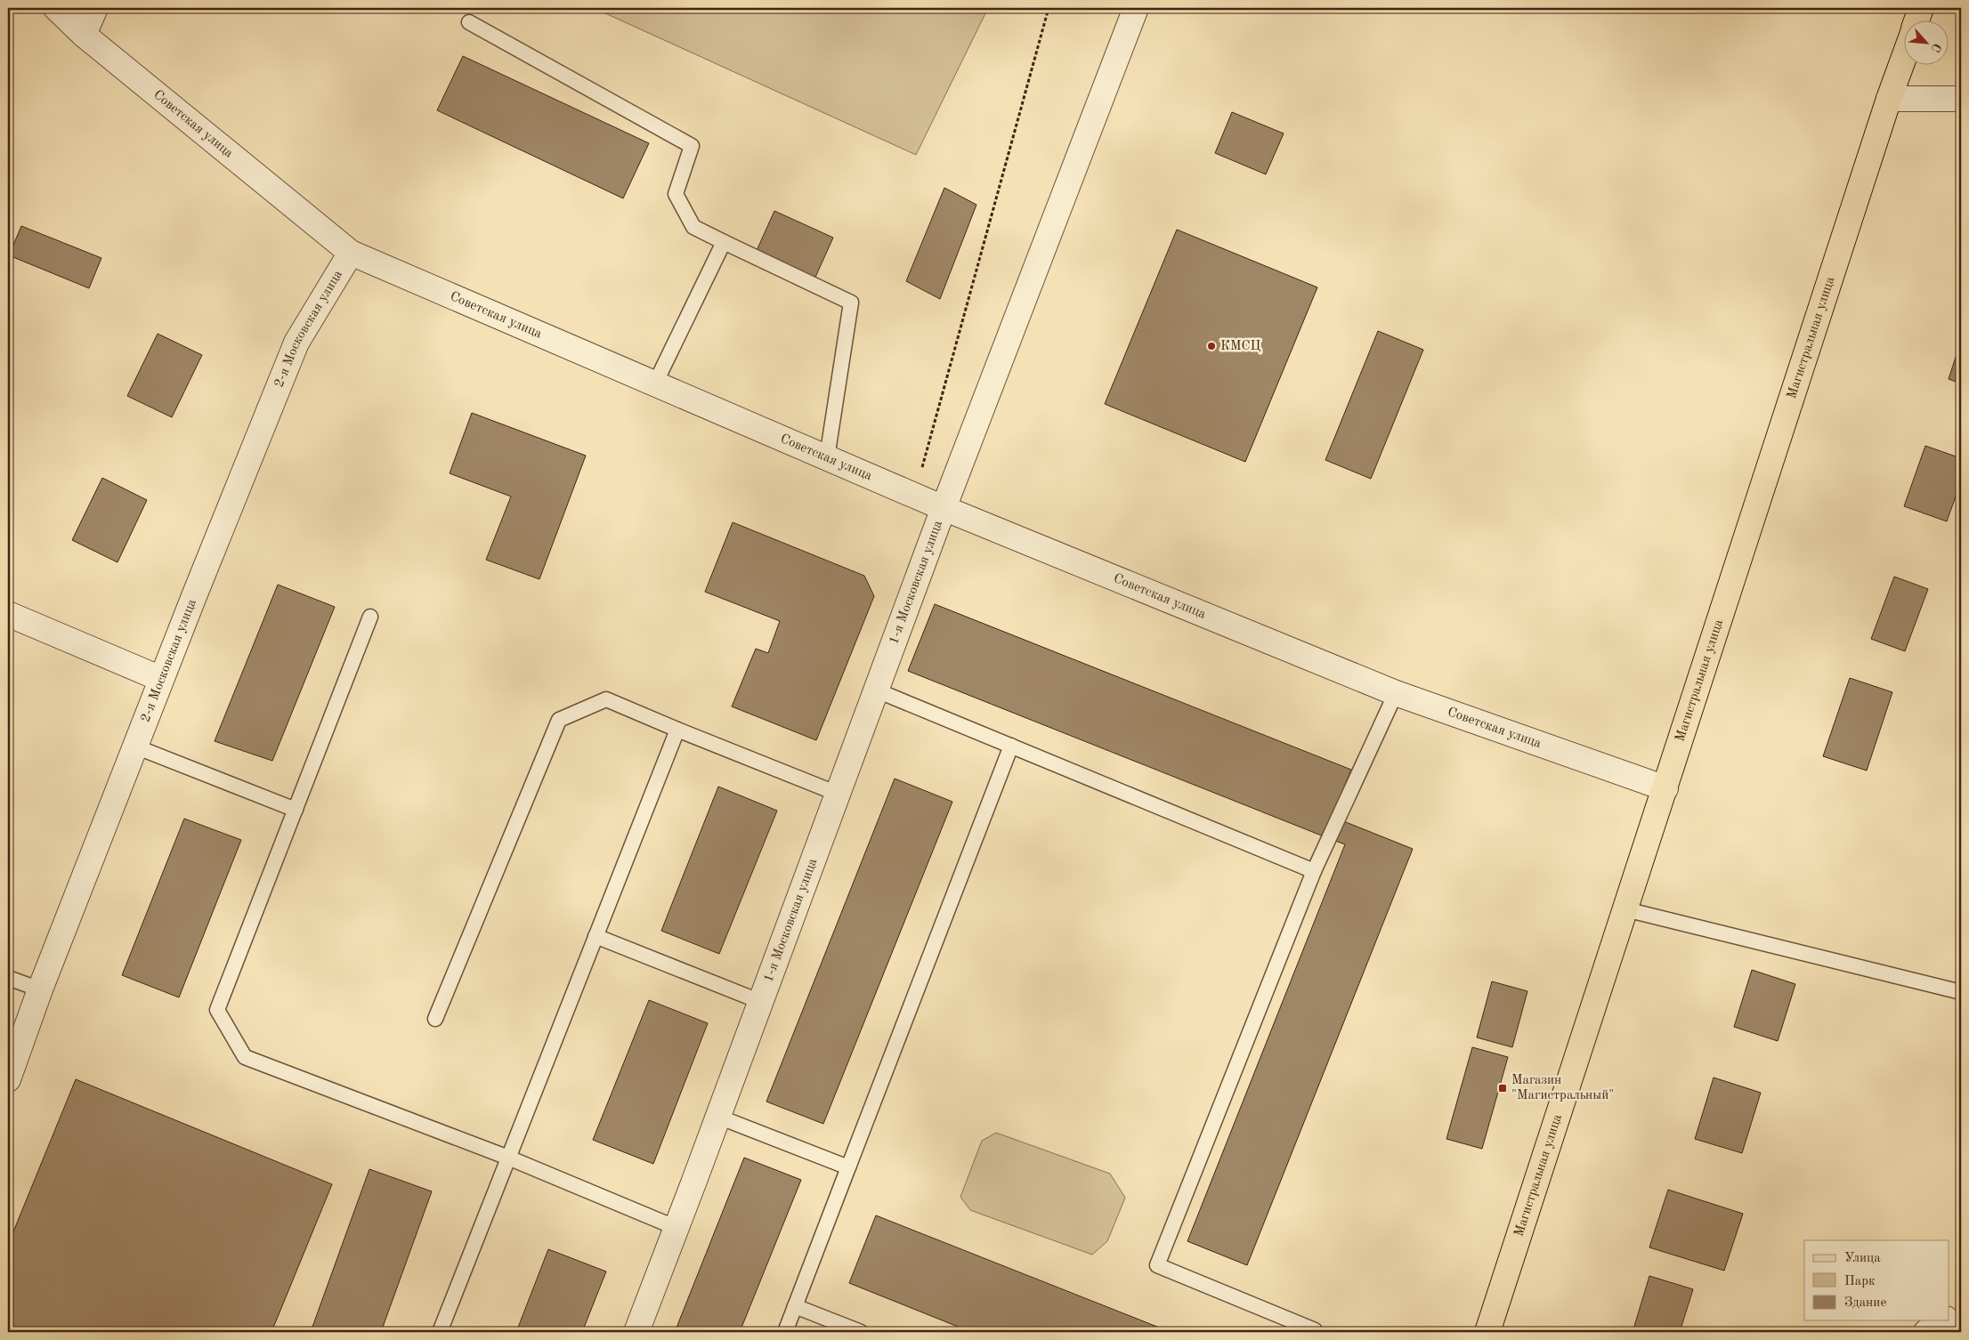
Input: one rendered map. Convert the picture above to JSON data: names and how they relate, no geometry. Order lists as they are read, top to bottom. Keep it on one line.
{"streets":{"main road":["Магистральная улица"],"street":["Советская улица","2-я Московская улица","1-я Московская улица"]},"crossings":[["Советская улица","2-я Московская улица"],["Советская улица","Магистральная улица"],["Советская улица","1-я Московская улица"]],"places":{"other":["КМСЦ"],"transit":["Магазин \"Магистральный\""]},"legend":["Улица","Парк","Здание"],"north":"bottom right"}
